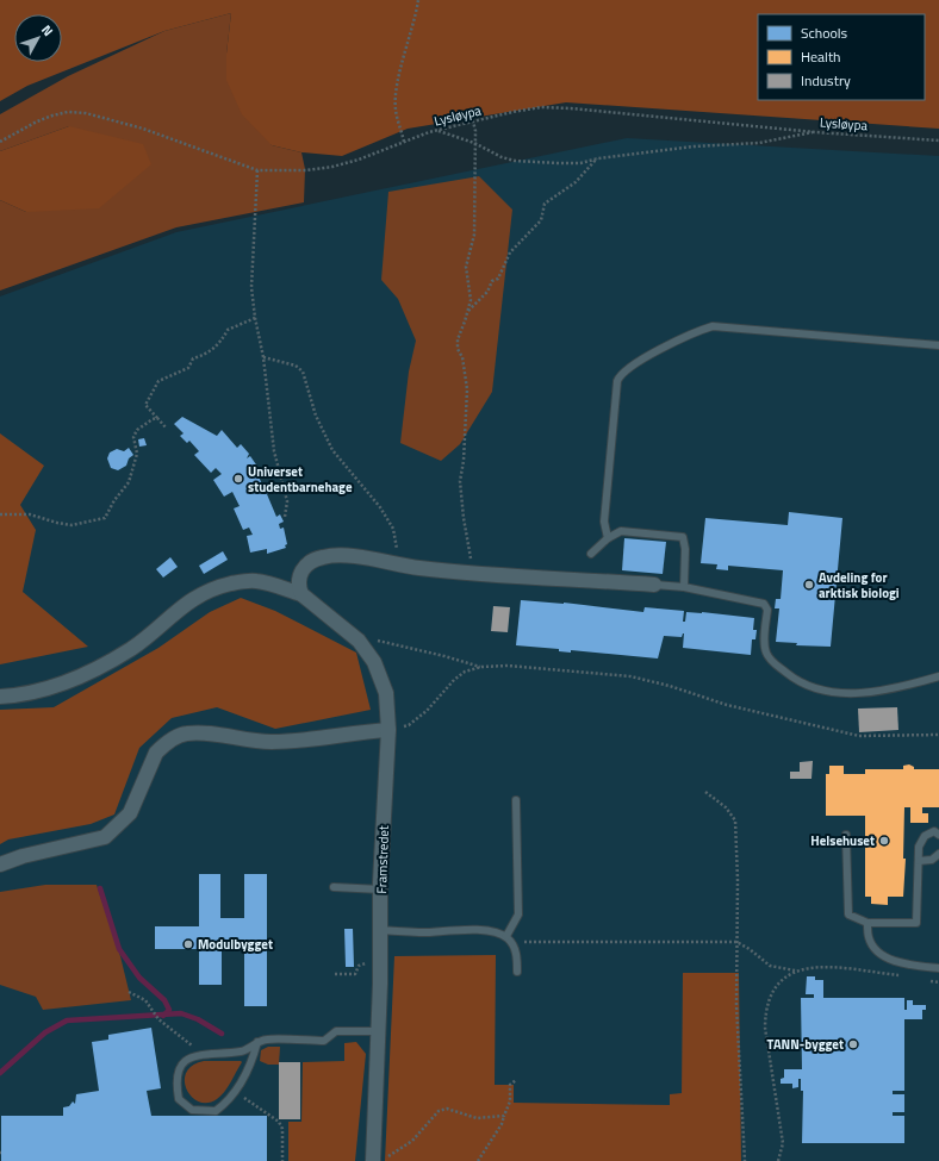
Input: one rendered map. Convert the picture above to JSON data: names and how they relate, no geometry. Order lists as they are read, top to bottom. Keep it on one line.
{"streets":{"street":["Framstredet"],"path":["Lysløypa"]},"places":["Universet studentbarnehage","Avdeling for arktisk biologi","Helsehuset","Modulbygget","TANN-bygget"],"legend":["Schools","Health","Industry"],"north":"top right"}
